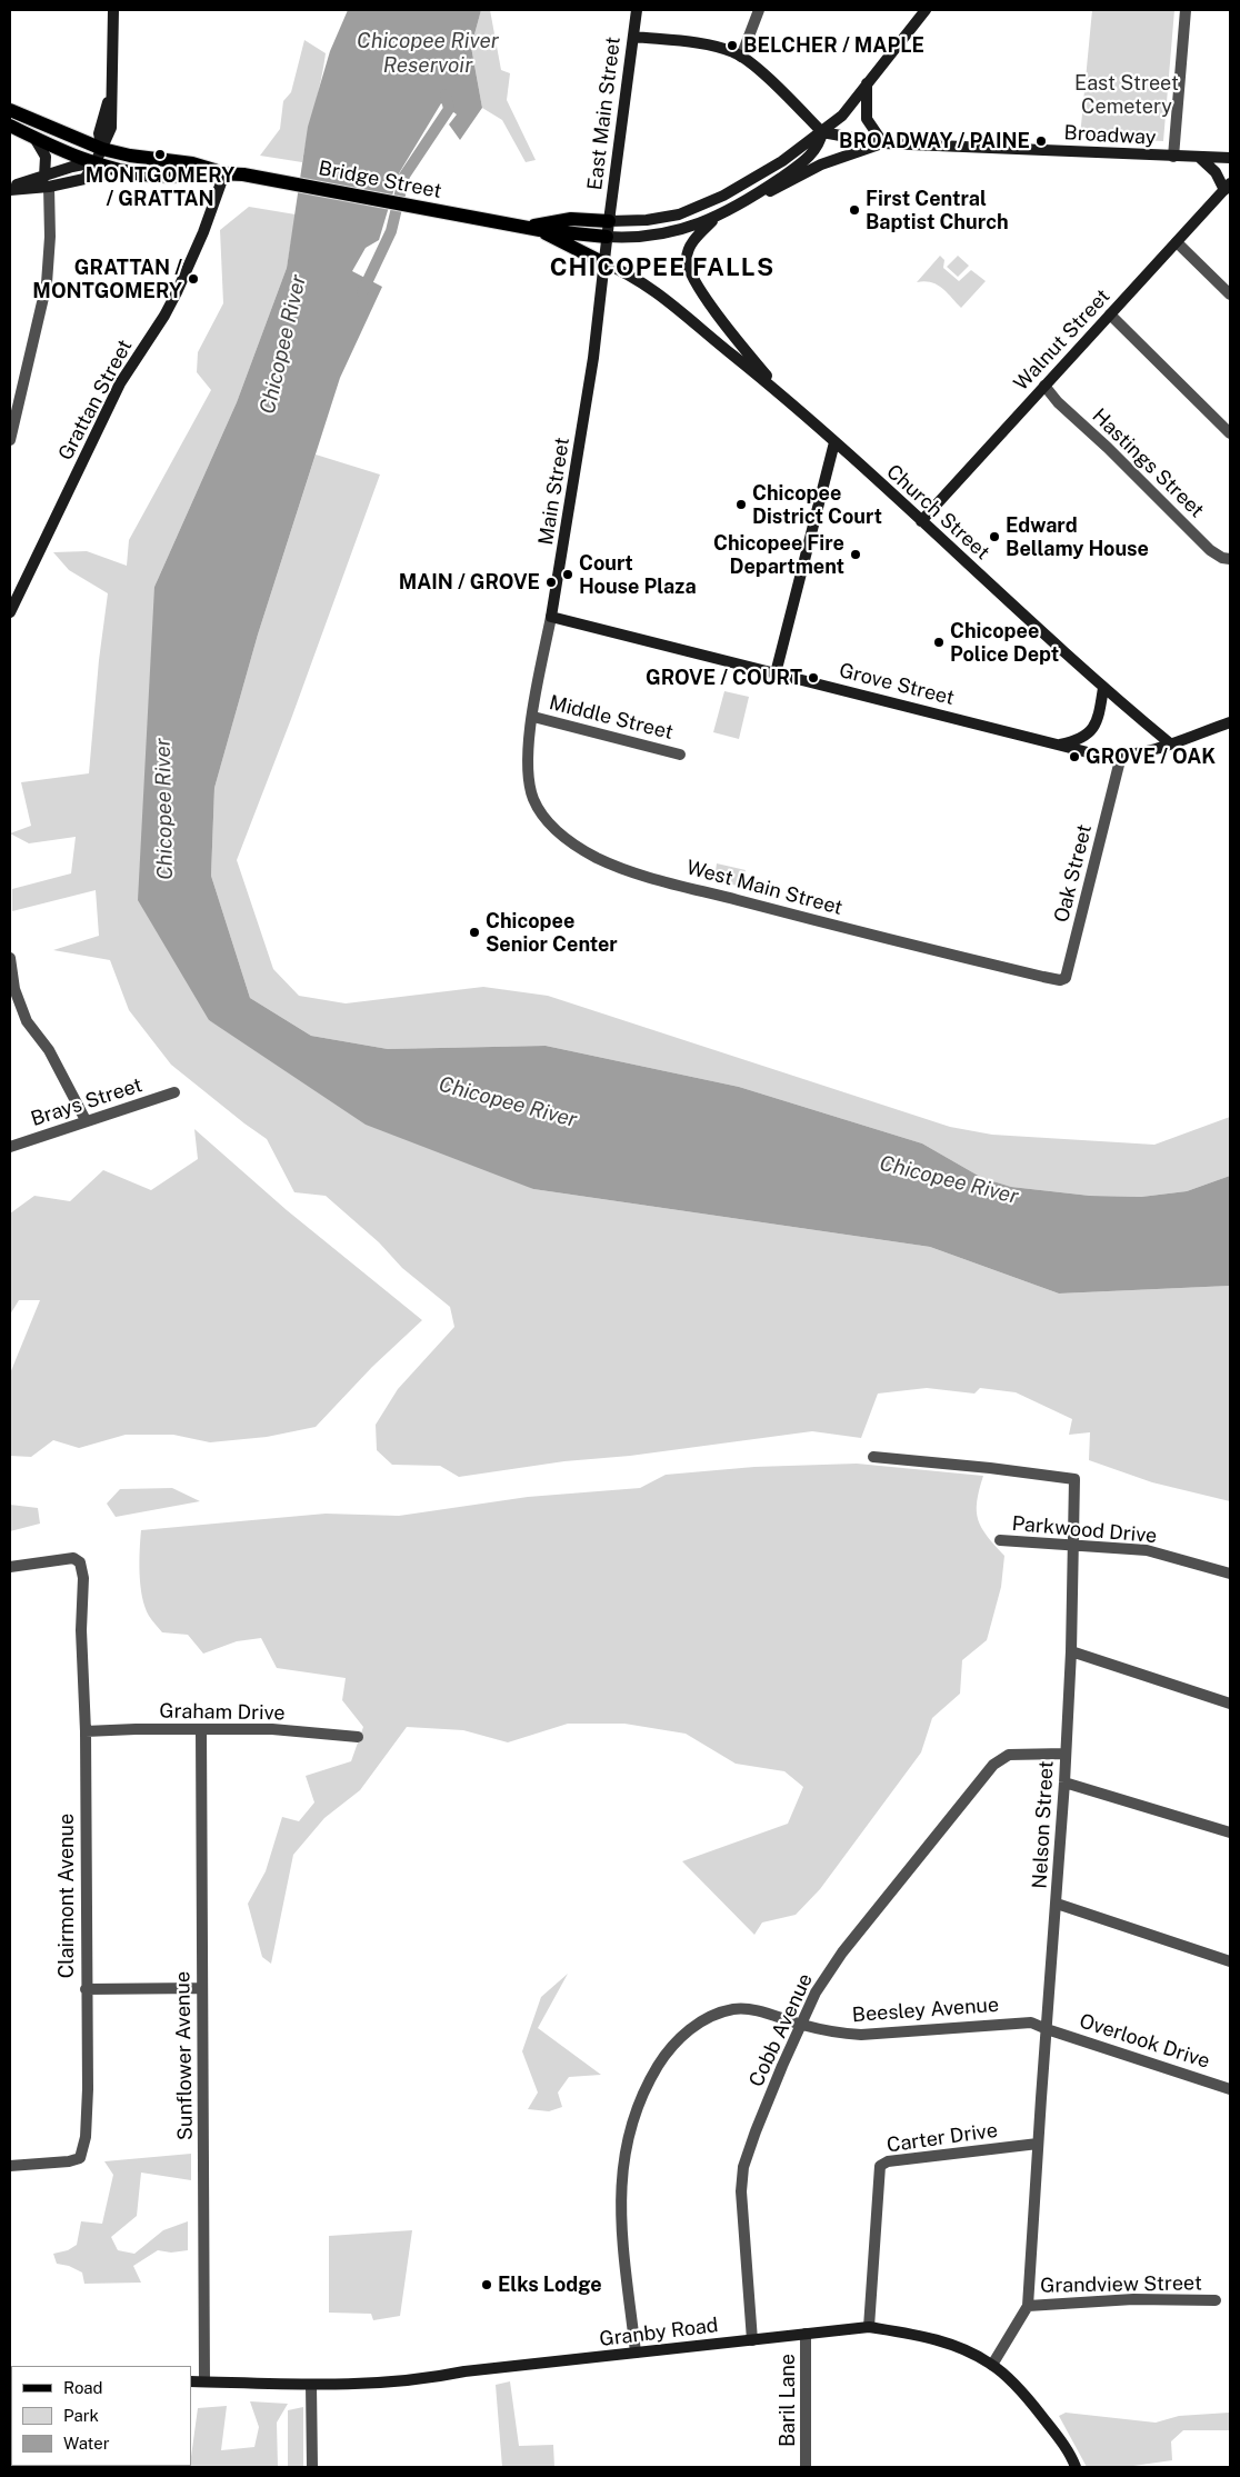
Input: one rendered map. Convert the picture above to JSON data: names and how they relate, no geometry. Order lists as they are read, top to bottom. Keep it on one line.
{"streets":{"main road":["East Main Street","Broadway","Bridge Street","Walnut Street","Grattan Street","Main Street","Church Street","Grove Street","Granby Road"],"street":["Hastings Street","Middle Street","Oak Street","West Main Street","Brays Street","Parkwood Drive","Graham Drive","Nelson Street","Clairmont Avenue","Beesley Avenue","Cobb Avenue","Overlook Drive","Sunflower Avenue","Carter Drive","Grandview Street","Baril Lane"]},"crossings":[["East Main Street","Bridge Street"],["East Main Street","Main Street"],["Bridge Street","Grattan Street"],["Bridge Street","Main Street"],["Walnut Street","Hastings Street"],["Walnut Street","Church Street"],["Main Street","Church Street"],["Main Street","Grove Street"],["Main Street","Middle Street"],["Main Street","West Main Street"],["Church Street","Grove Street"],["Grove Street","Oak Street"],["Oak Street","West Main Street"],["Parkwood Drive","Nelson Street"],["Graham Drive","Clairmont Avenue"],["Graham Drive","Sunflower Avenue"],["Nelson Street","Beesley Avenue"],["Nelson Street","Cobb Avenue"],["Nelson Street","Overlook Drive"],["Nelson Street","Carter Drive"],["Nelson Street","Grandview Street"],["Nelson Street","Granby Road"],["Beesley Avenue","Cobb Avenue"],["Beesley Avenue","Overlook Drive"],["Beesley Avenue","Granby Road"],["Cobb Avenue","Granby Road"],["Sunflower Avenue","Granby Road"],["Carter Drive","Granby Road"],["Granby Road","Baril Lane"]],"districts":["CHICOPEE FALLS"],"water":["Chicopee River Reservoir","Chicopee River"],"parks":["East Street Cemetery"],"places":["BELCHER / MAPLE","BROADWAY / PAINE","MONTGOMERY / GRATTAN","First Central Baptist Church","GRATTAN / MONTGOMERY","Chicopee District Court","Edward Bellamy House","Chicopee Fire Department","Court House Plaza","MAIN / GROVE","Chicopee Police Dept","GROVE / COURT","GROVE / OAK","Chicopee Senior Center","Elks Lodge"],"legend":["Road","Park","Water"]}
